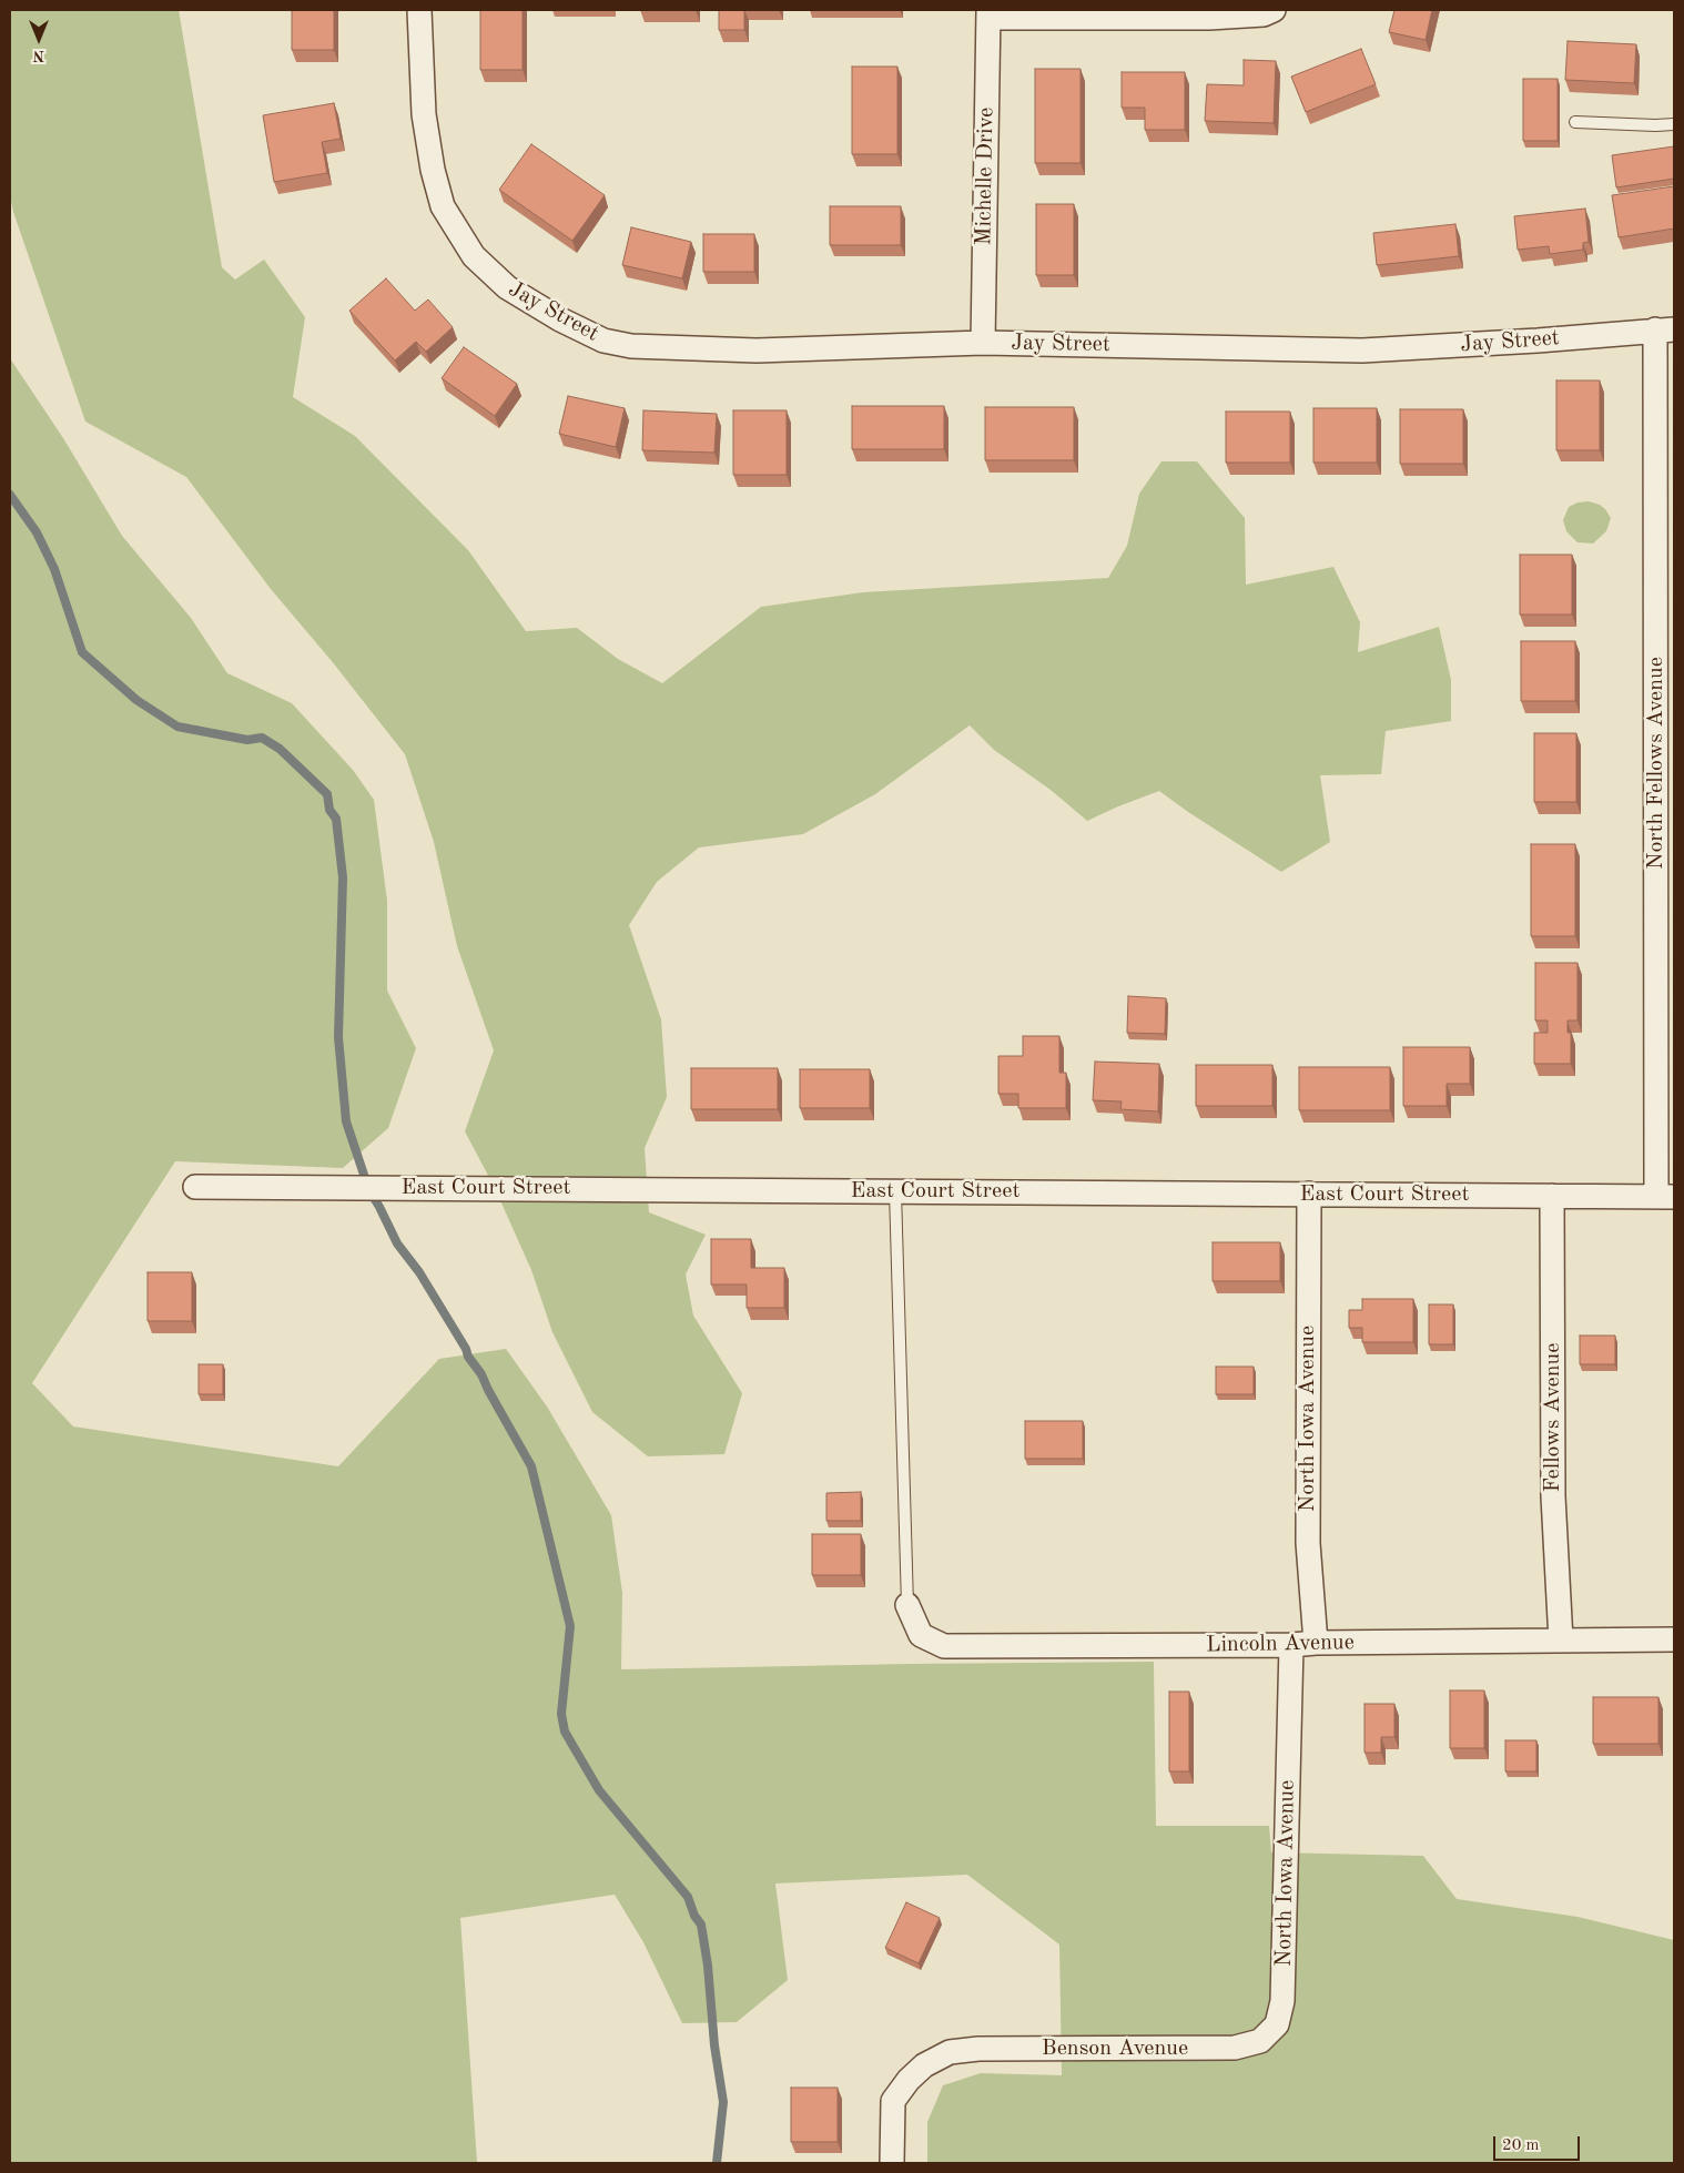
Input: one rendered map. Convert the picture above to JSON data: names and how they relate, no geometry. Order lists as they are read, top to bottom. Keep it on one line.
{"streets":{"street":["Michelle Drive","Jay Street","North Fellows Avenue","East Court Street","Fellows Avenue","North Iowa Avenue","Lincoln Avenue","Benson Avenue"]},"crossings":[["Michelle Drive","Jay Street"],["Jay Street","North Fellows Avenue"],["North Fellows Avenue","East Court Street"],["East Court Street","Fellows Avenue"],["East Court Street","North Iowa Avenue"],["Fellows Avenue","Lincoln Avenue"],["North Iowa Avenue","Lincoln Avenue"],["North Iowa Avenue","Benson Avenue"]],"scale_bar":"20 m","north":"bottom"}
